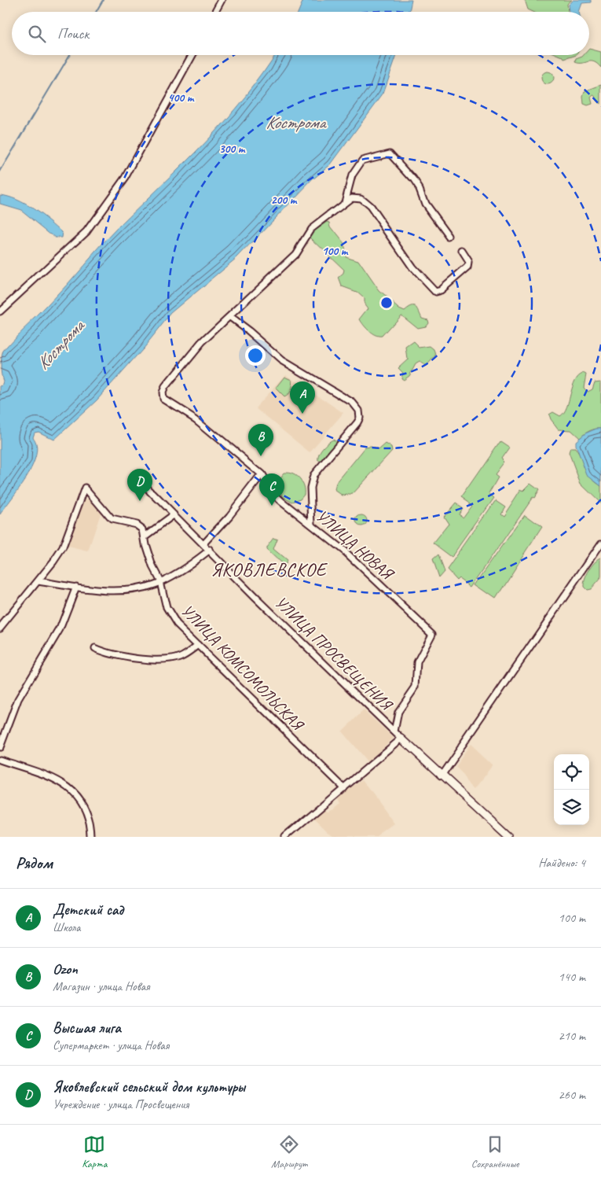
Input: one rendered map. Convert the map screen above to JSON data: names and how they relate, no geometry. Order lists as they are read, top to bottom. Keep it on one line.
{"streets":{"street":["УЛИЦА НОВАЯ","УЛИЦА ПРОСВЕЩЕНИЯ","УЛИЦА КОМСОМОЛЬСКАЯ"]},"crossings":[["УЛИЦА НОВАЯ","УЛИЦА ПРОСВЕЩЕНИЯ"]],"districts":["ЯКОВЛЕВСКОЕ"],"water":["Кострома"],"page":{"search":"Поиск","pins":["A","B","D","C"],"heading":["Рядом","Найдено: 4"],"list":[{"mark":"A","name":"Детский сад","note":"Школа","value":"100 m"},{"mark":"B","name":"Ozon","note":"Магазин · улица Новая","value":"140 m"},{"mark":"C","name":"Высшая лига","note":"Супермаркет · улица Новая","value":"210 m"},{"mark":"D","name":"Яковлевский сельский дом культуры","note":"Учреждение · улица Просвещения","value":"260 m"}],"nav":["Карта","Маршрут","Сохранённые"]},"rings":["400 m","300 m","200 m","100 m"]}
